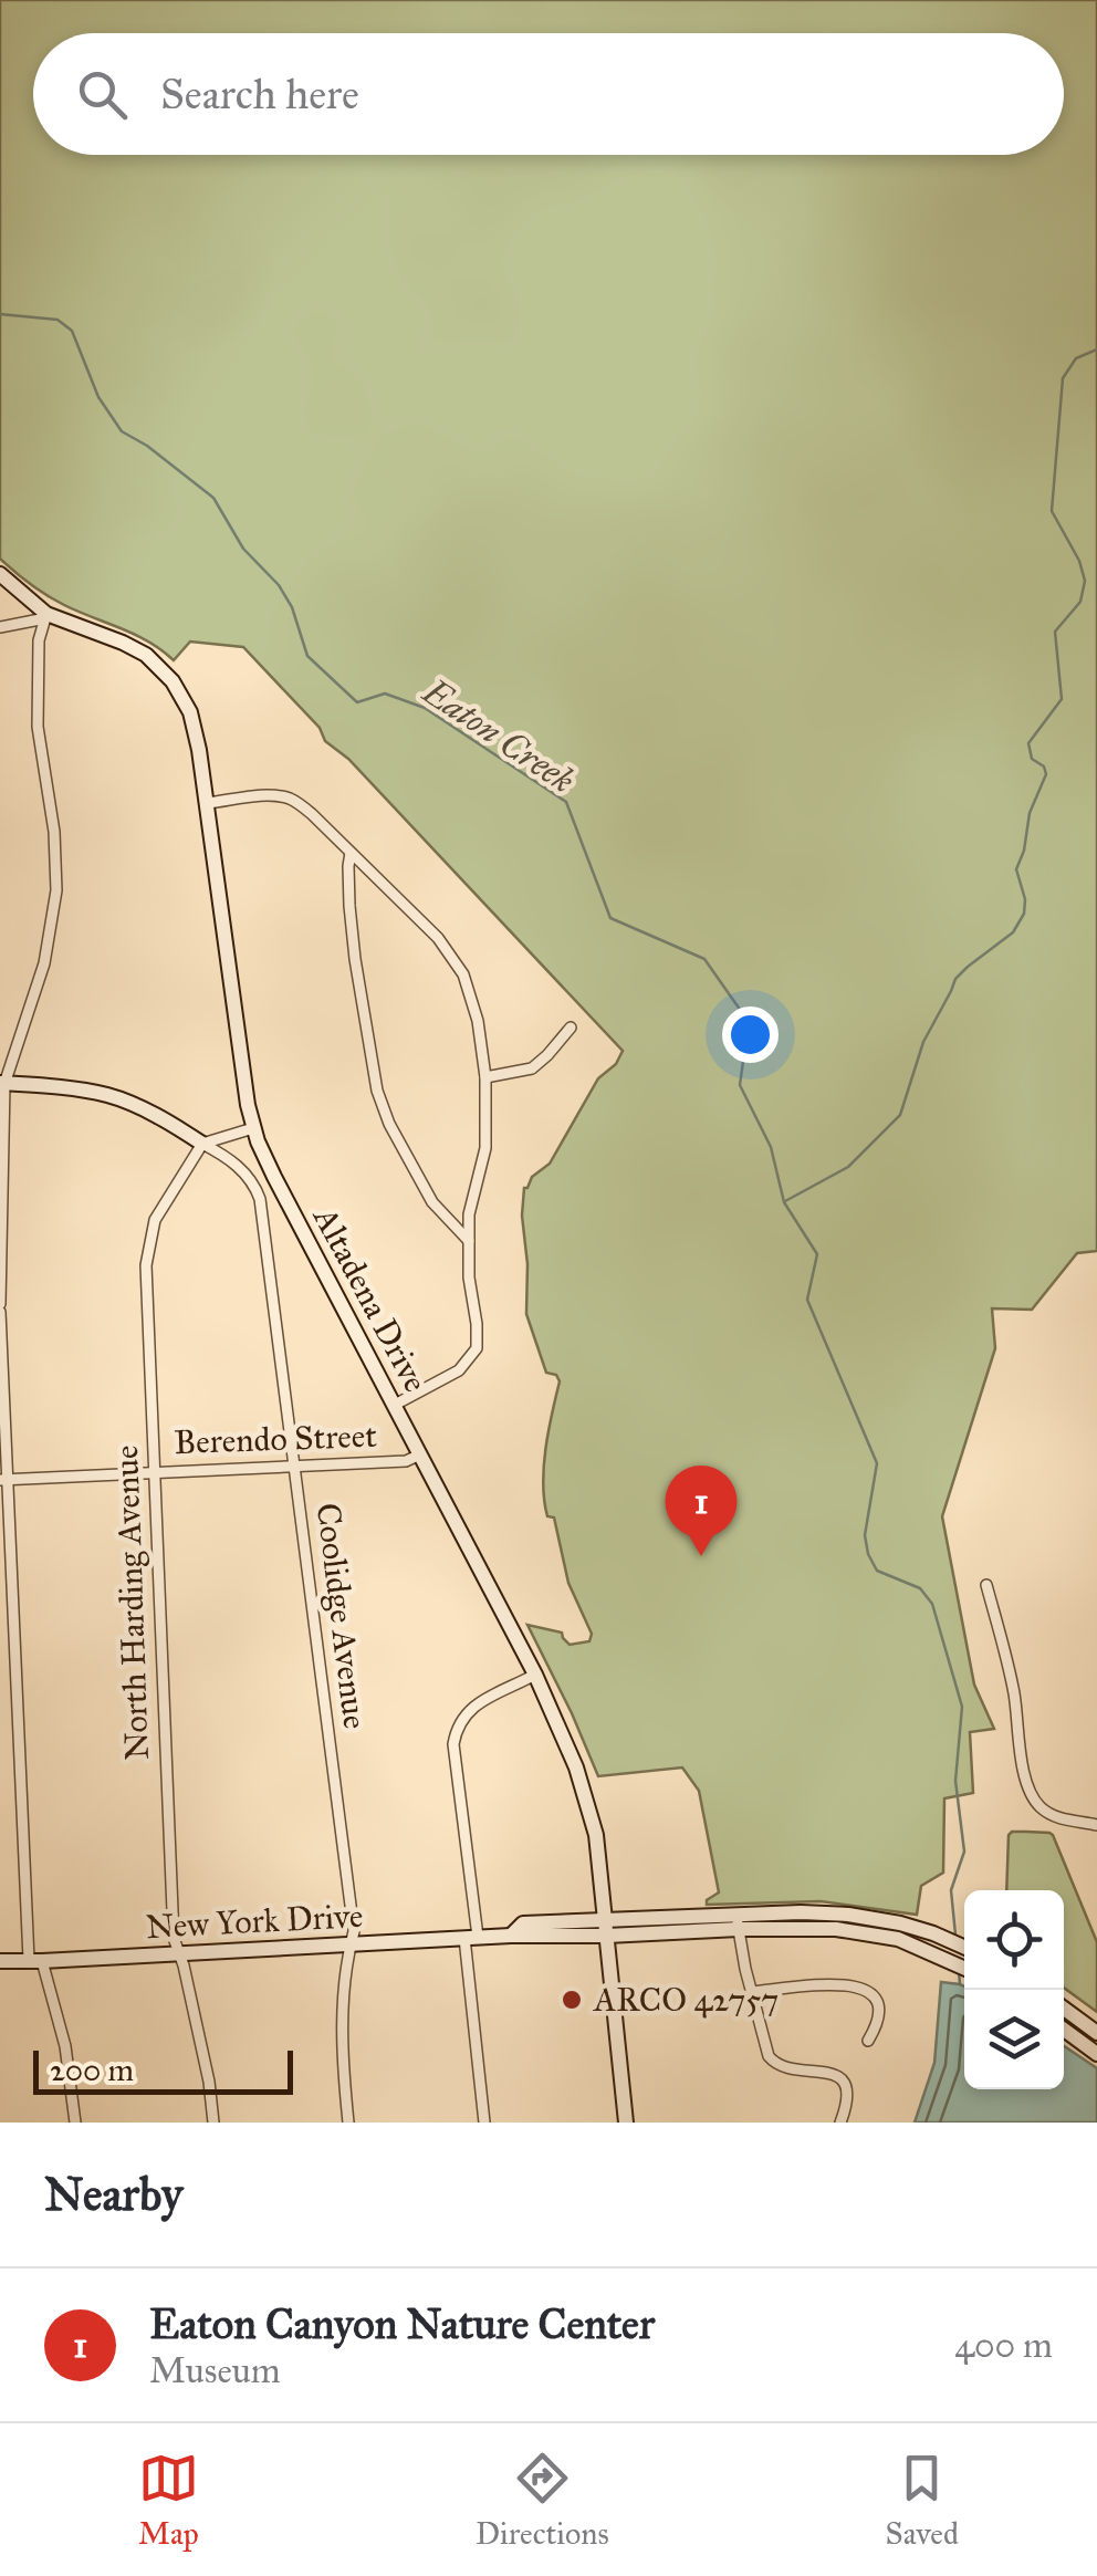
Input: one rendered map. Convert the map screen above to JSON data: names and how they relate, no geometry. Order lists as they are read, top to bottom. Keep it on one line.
{"streets":{"main road":["Altadena Drive","New York Drive"],"street":["Berendo Street","North Harding Avenue","Coolidge Avenue"]},"crossings":[["Altadena Drive","Berendo Street"],["Altadena Drive","New York Drive"],["Berendo Street","North Harding Avenue"],["Berendo Street","Coolidge Avenue"],["North Harding Avenue","Coolidge Avenue"],["North Harding Avenue","New York Drive"],["Coolidge Avenue","New York Drive"]],"water":["Eaton Creek"],"places":["ARCO 42757"],"scale_bar":"200 m","page":{"search":"Search here","pins":"1","scale":"200 m","heading":"Nearby","list":[{"mark":"1","name":"Eaton Canyon Nature Center","note":"Museum","value":"400 m"}],"nav":["Map","Directions","Saved"]}}
